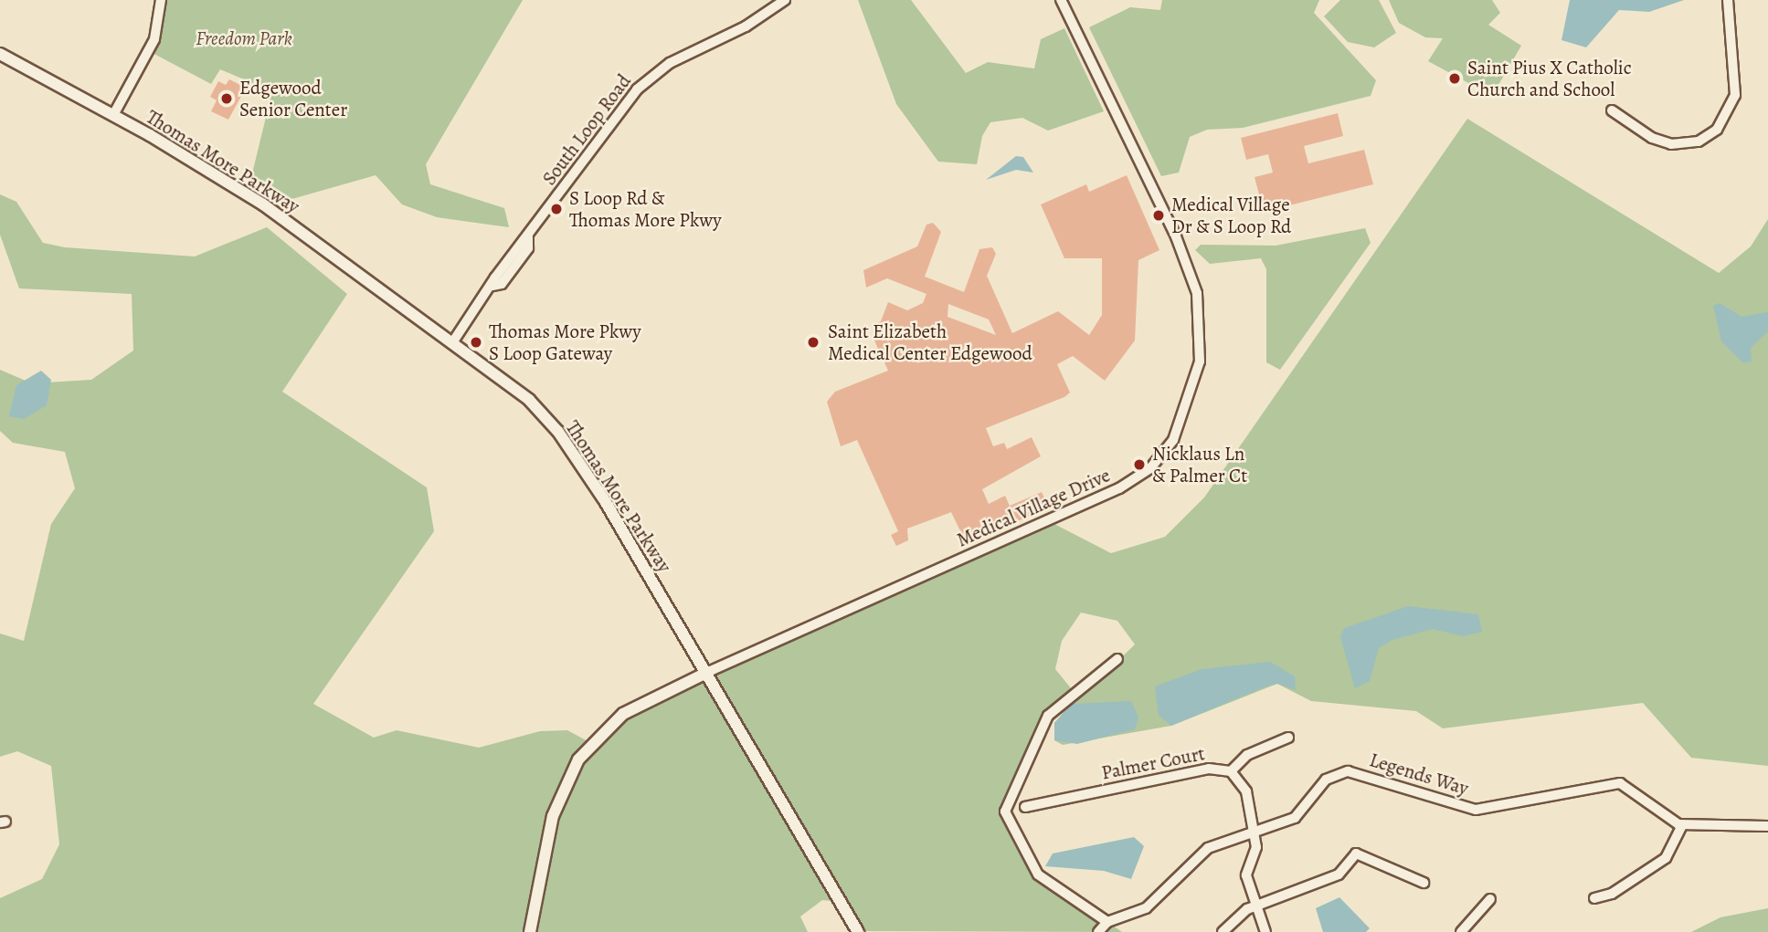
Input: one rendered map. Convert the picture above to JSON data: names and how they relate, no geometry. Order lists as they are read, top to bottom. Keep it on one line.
{"streets":{"street":["South Loop Road","Thomas More Parkway","Medical Village Drive","Palmer Court","Legends Way"]},"crossings":[["South Loop Road","Thomas More Parkway"],["Thomas More Parkway","Medical Village Drive"],["Palmer Court","Legends Way"]],"parks":["Freedom Park"],"places":["Saint Pius X Catholic Church and School","Edgewood Senior Center","S Loop Rd & Thomas More Pkwy","Medical Village Dr & S Loop Rd","Thomas More Pkwy S Loop Gateway","Saint Elizabeth Medical Center Edgewood","Nicklaus Ln & Palmer Ct"]}
